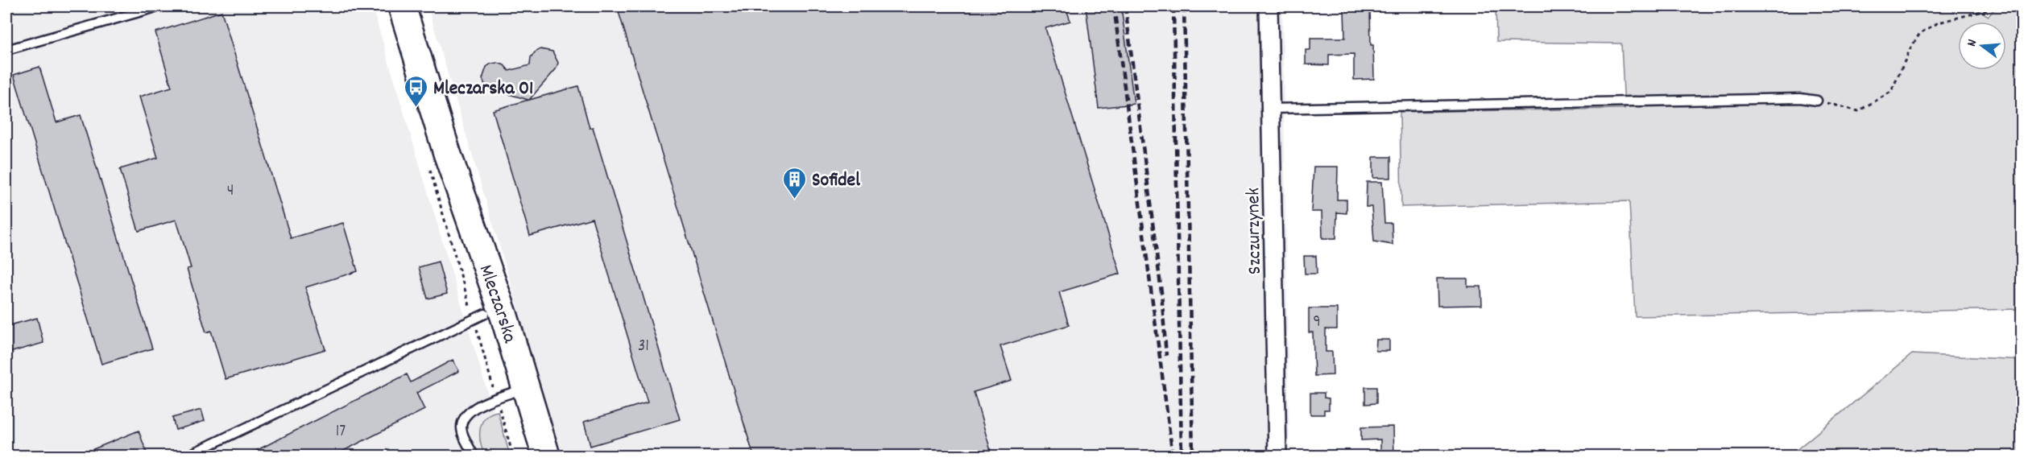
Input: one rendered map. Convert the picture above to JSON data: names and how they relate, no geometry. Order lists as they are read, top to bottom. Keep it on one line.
{"streets":{"main road":["Mleczarska"],"street":["Szczurzynek"]},"places":{"bus stop":["Mleczarska 01"],"building":["Sofidel"]},"house_numbers":["4","9","31","17"],"north":"left"}
